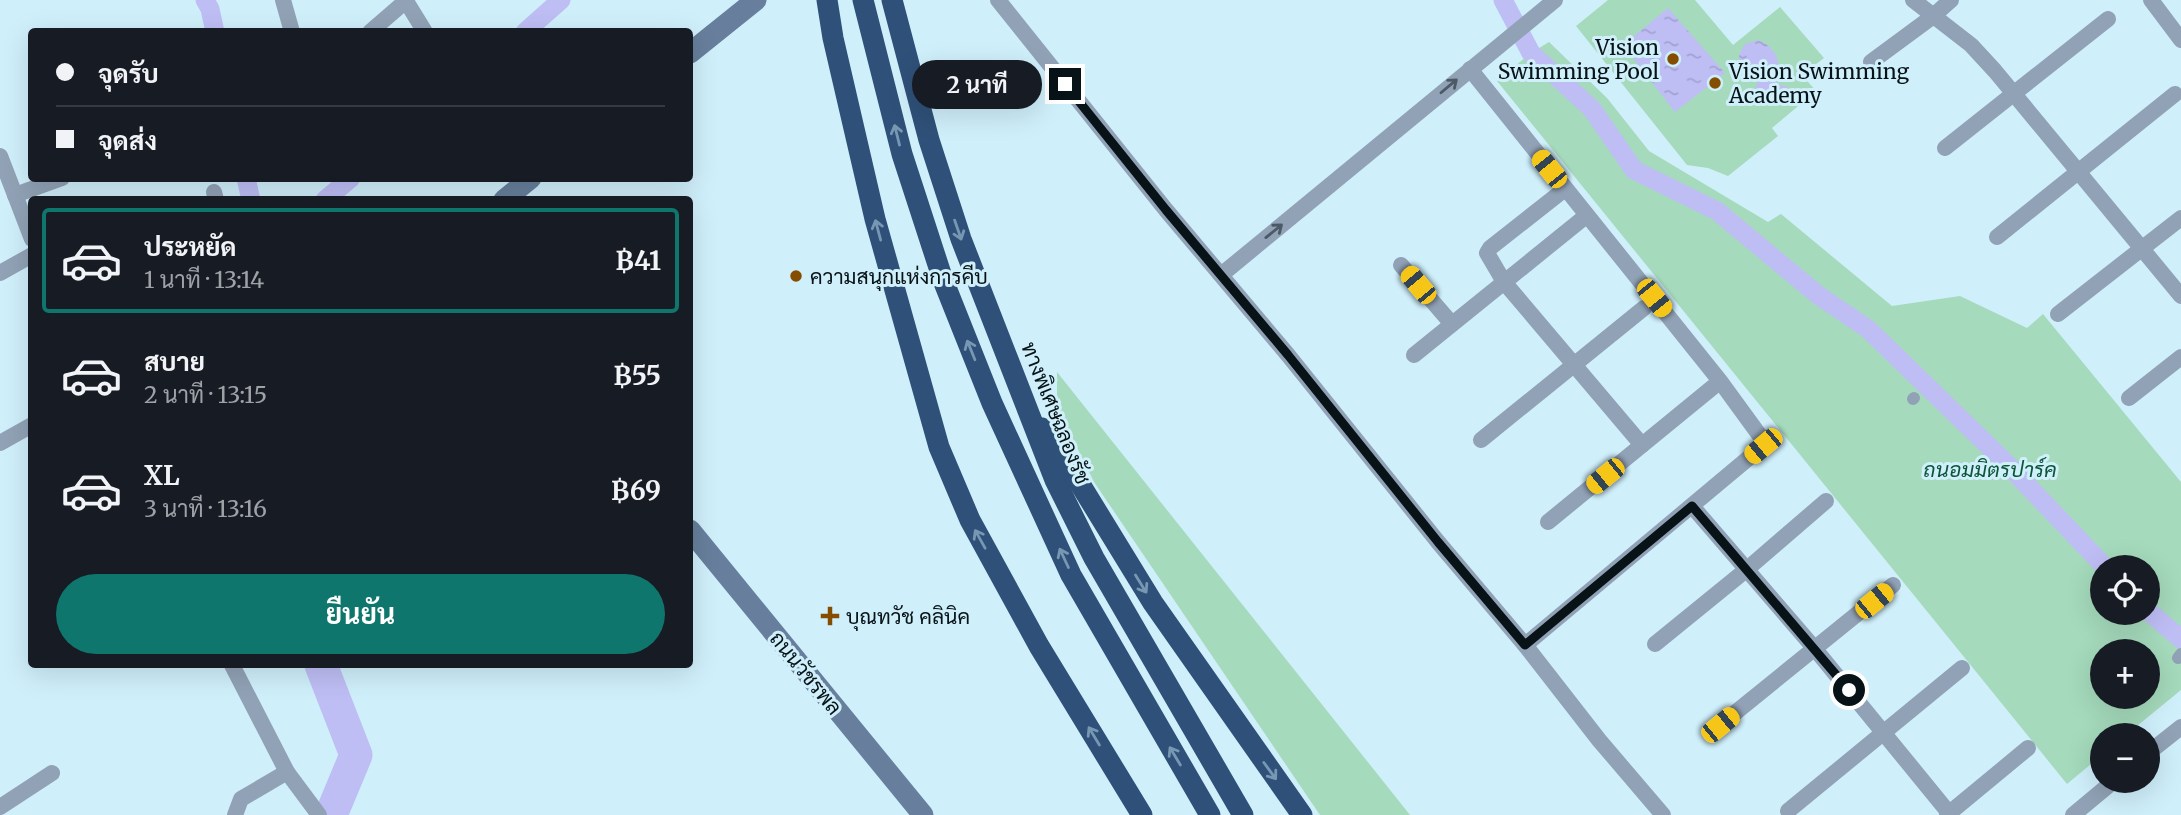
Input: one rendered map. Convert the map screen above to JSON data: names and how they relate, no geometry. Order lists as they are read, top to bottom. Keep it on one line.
{"streets":{"highway":["ทางพิเศษฉลองรัช"],"main road":["ถนนวัชรพล"]},"parks":["ถนอมมิตรปาร์ค"],"places":{"other":["Vision Swimming Pool","Vision Swimming Academy","ความสนุกแห่งการคีบ"],"health":["บุณทวัช คลินิค"]},"page":{"banner":["จุดรับ","จุดส่ง"],"bubble":"2 นาที","list":[{"name":"ประหยัด","note":"1 นาที · 13:14","value":"฿41"},{"name":"สบาย","note":"2 นาที · 13:15","value":"฿55"},{"name":"XL","note":"3 นาที · 13:16","value":"฿69"}],"map_buttons":["+","−"],"buttons":"ยืนยัน"}}
